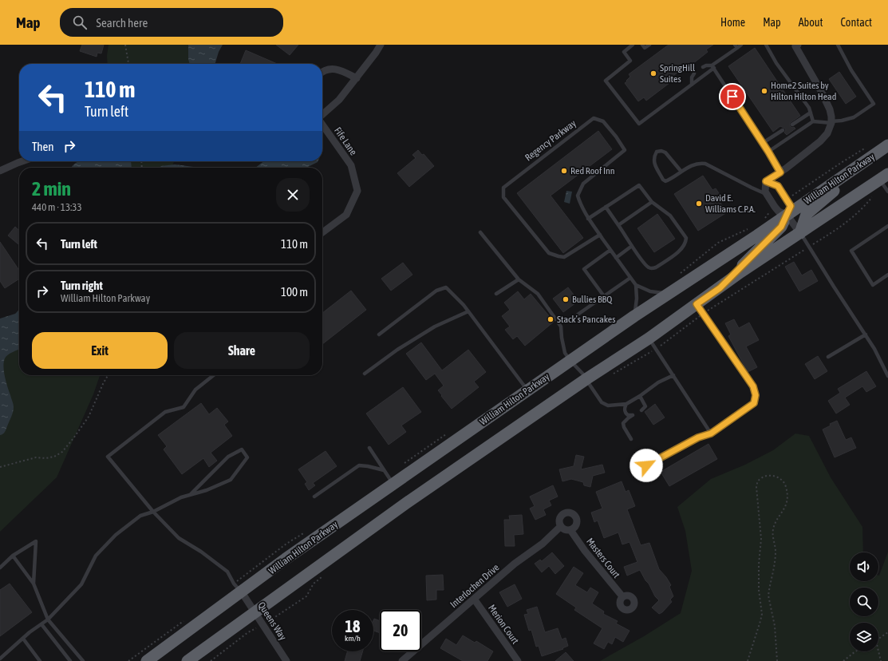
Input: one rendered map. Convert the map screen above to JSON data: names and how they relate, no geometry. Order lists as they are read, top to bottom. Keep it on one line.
{"streets":{"highway":["William Hilton Parkway"],"street":["Fife Lane","Masters Court","Interlochen Drive","Queens Way","Merion Court"],"lane":["Regency Parkway"]},"crossings":[["Regency Parkway","William Hilton Parkway"],["William Hilton Parkway","Queens Way"],["Masters Court","Interlochen Drive"],["Interlochen Drive","Merion Court"]],"places":["SpringHill Suites","Home2 Suites by Hilton Hilton Head","Red Roof Inn","David E. Williams C.P.A.","Bullies BBQ","Stack’s Pancakes"],"page":{"header":"Map","search":"Search here","nav":["Home","Map","About","Contact"],"turn":["110 m","Turn left"],"then":"Then","heading":["2 min","440 m · 13:33"],"list":[{"name":"Turn left","value":"110 m"},{"name":"Turn right","note":"William Hilton Parkway","value":"100 m"}],"buttons":["Exit","Share"],"speed":"18 km/h","limit":"20"}}
